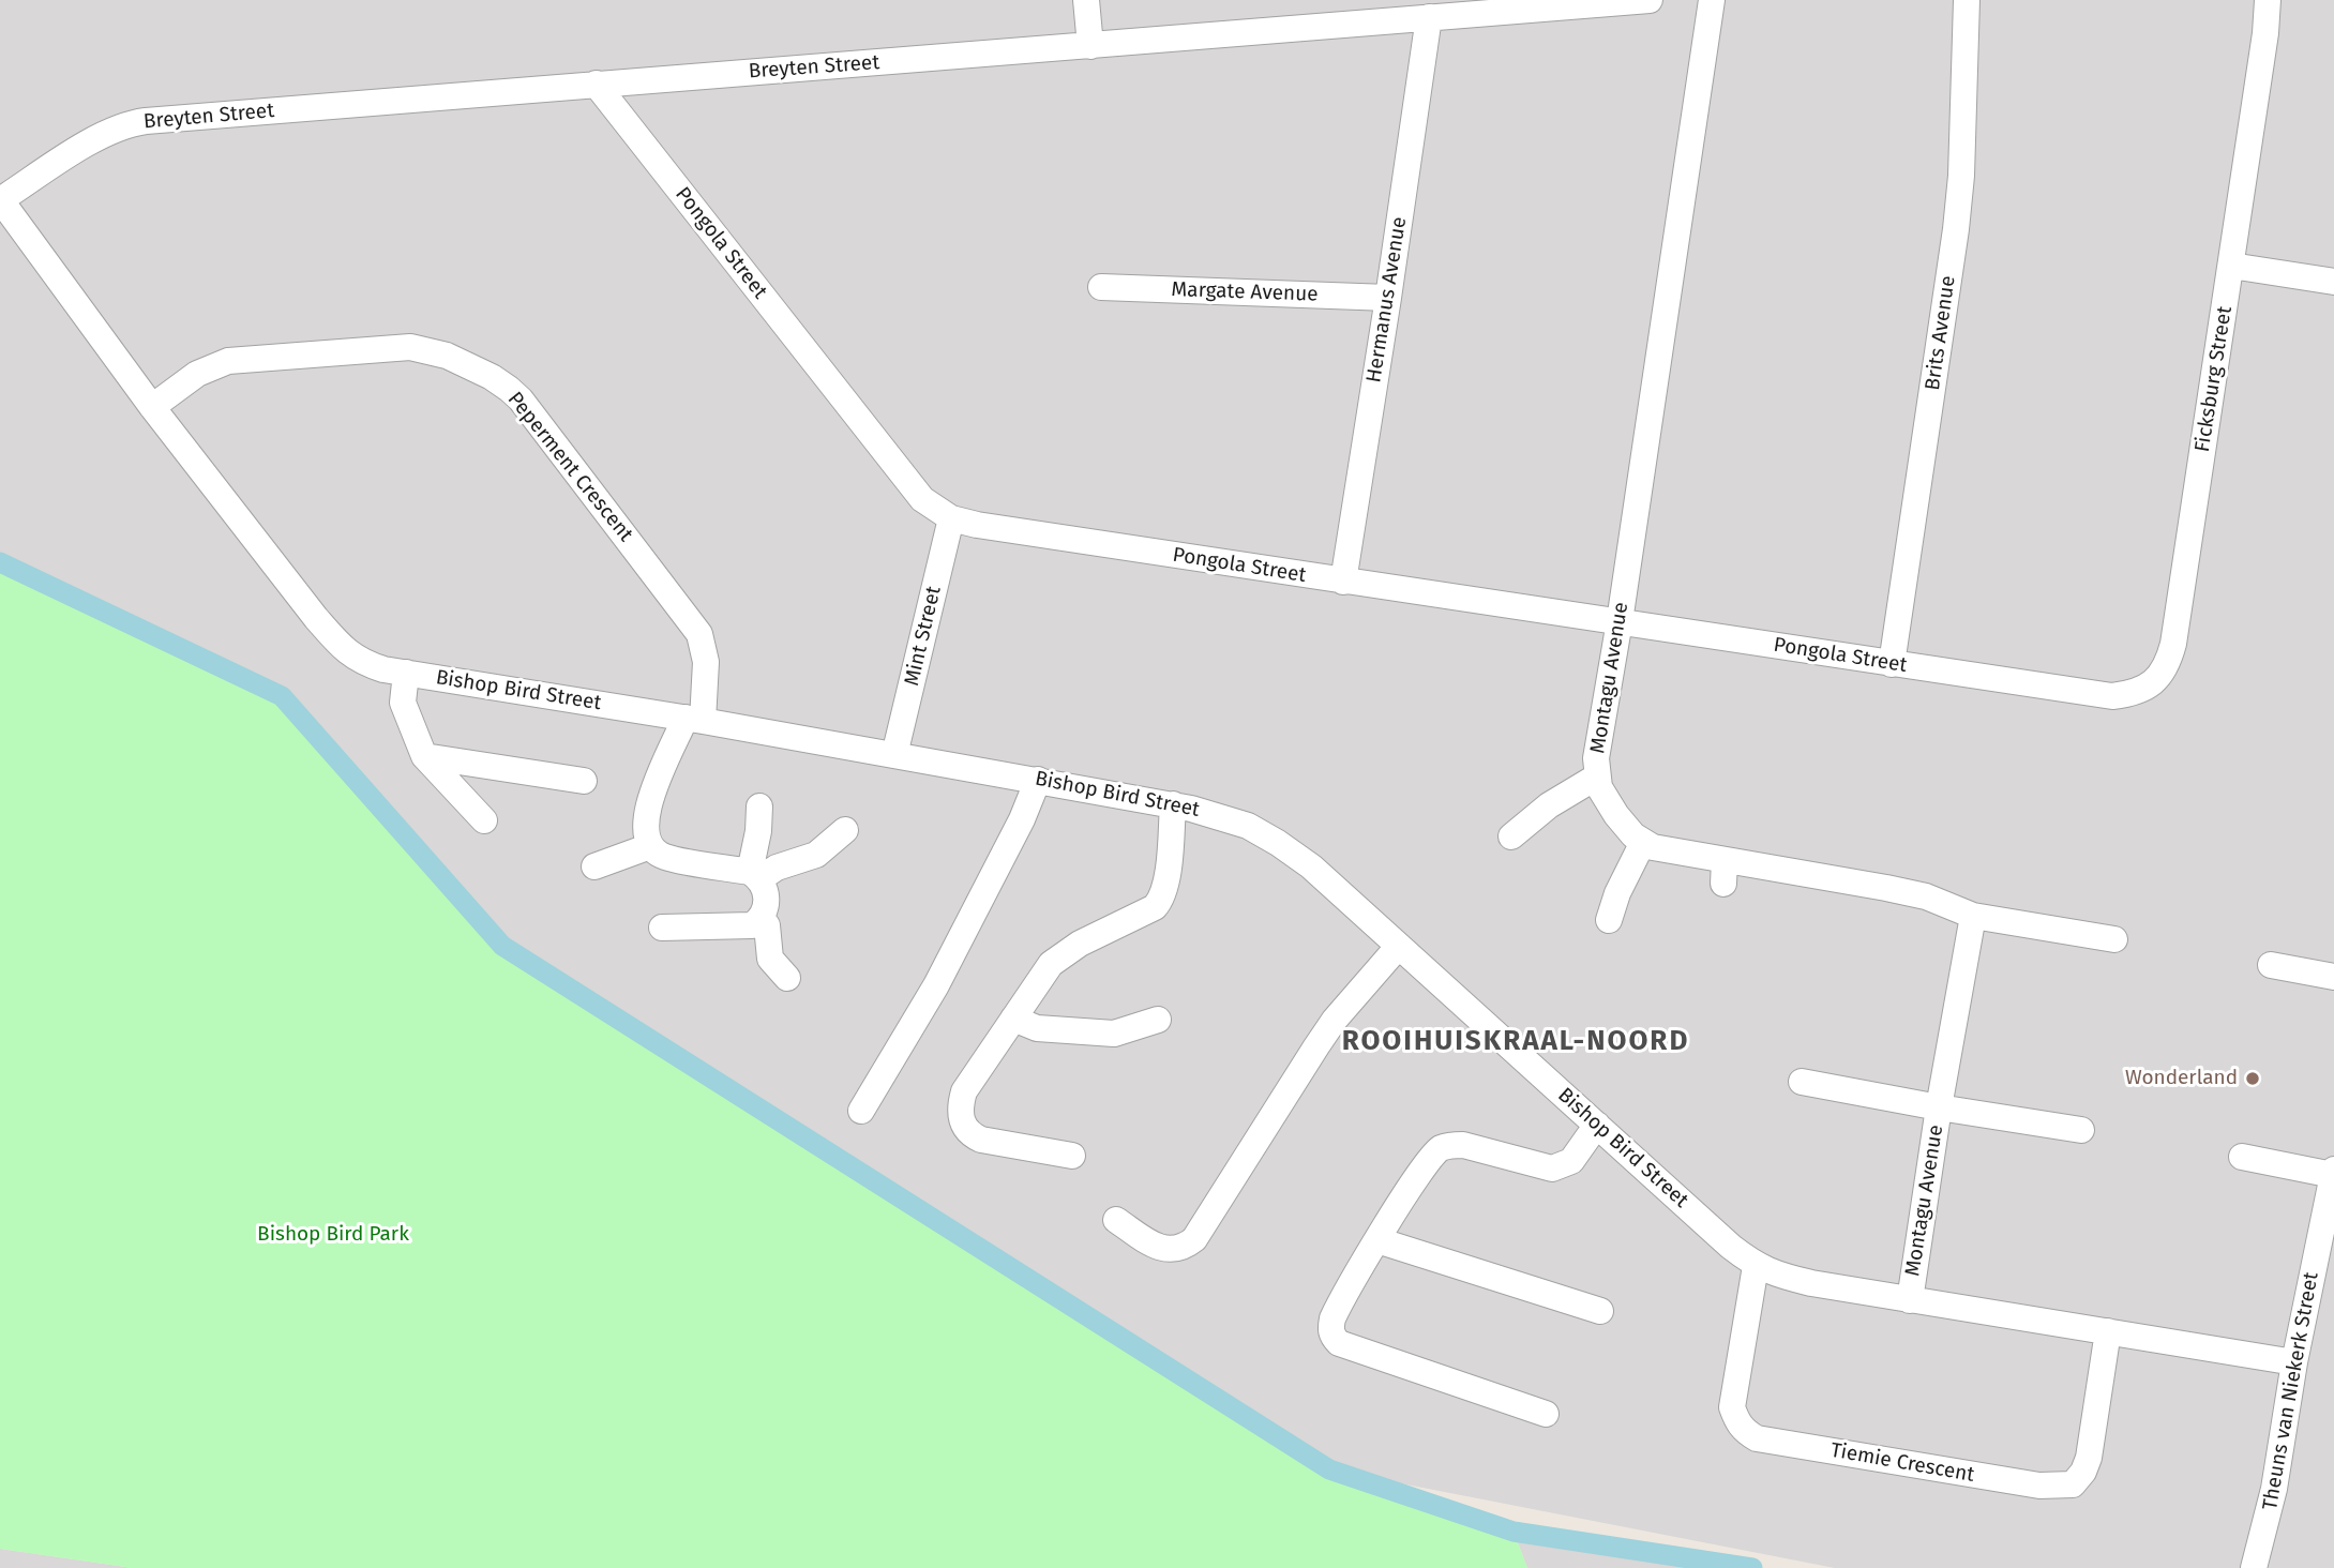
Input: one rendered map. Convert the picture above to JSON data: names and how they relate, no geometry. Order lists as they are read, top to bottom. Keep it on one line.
{"streets":{"street":["Breyten Street","Pongola Street","Margate Avenue","Hermanus Avenue","Brits Avenue","Ficksburg Street","Peperment Crescent","Mint Street","Montagu Avenue","Bishop Bird Street","Theuns van Niekerk Street","Tiemie Crescent"]},"crossings":[["Breyten Street","Pongola Street"],["Breyten Street","Hermanus Avenue"],["Breyten Street","Bishop Bird Street"],["Pongola Street","Hermanus Avenue"],["Pongola Street","Brits Avenue"],["Pongola Street","Ficksburg Street"],["Pongola Street","Mint Street"],["Pongola Street","Montagu Avenue"],["Margate Avenue","Hermanus Avenue"],["Peperment Crescent","Bishop Bird Street"],["Mint Street","Bishop Bird Street"],["Montagu Avenue","Bishop Bird Street"],["Bishop Bird Street","Theuns van Niekerk Street"],["Bishop Bird Street","Tiemie Crescent"]],"districts":["ROOIHUISKRAAL-NOORD"],"parks":["Bishop Bird Park"],"places":["Wonderland"]}
